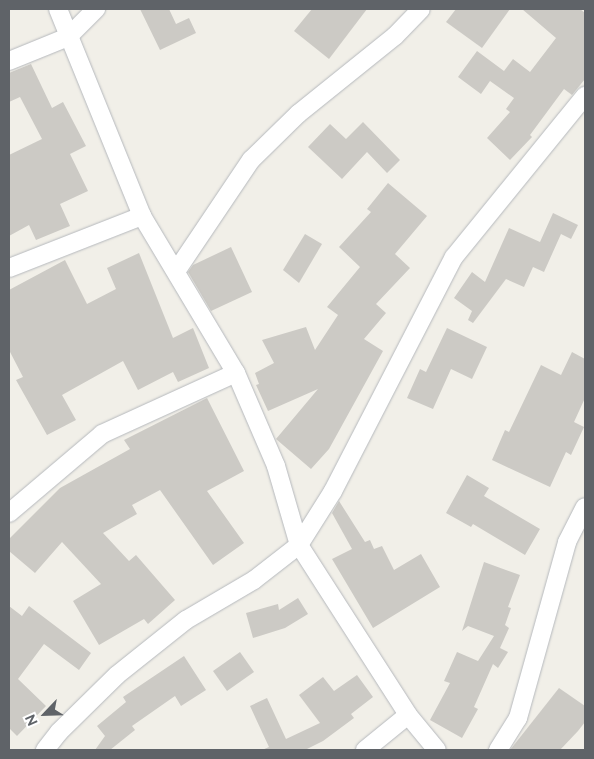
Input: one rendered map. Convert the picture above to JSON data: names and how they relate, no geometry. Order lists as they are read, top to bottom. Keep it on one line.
{"north":"bottom left"}
